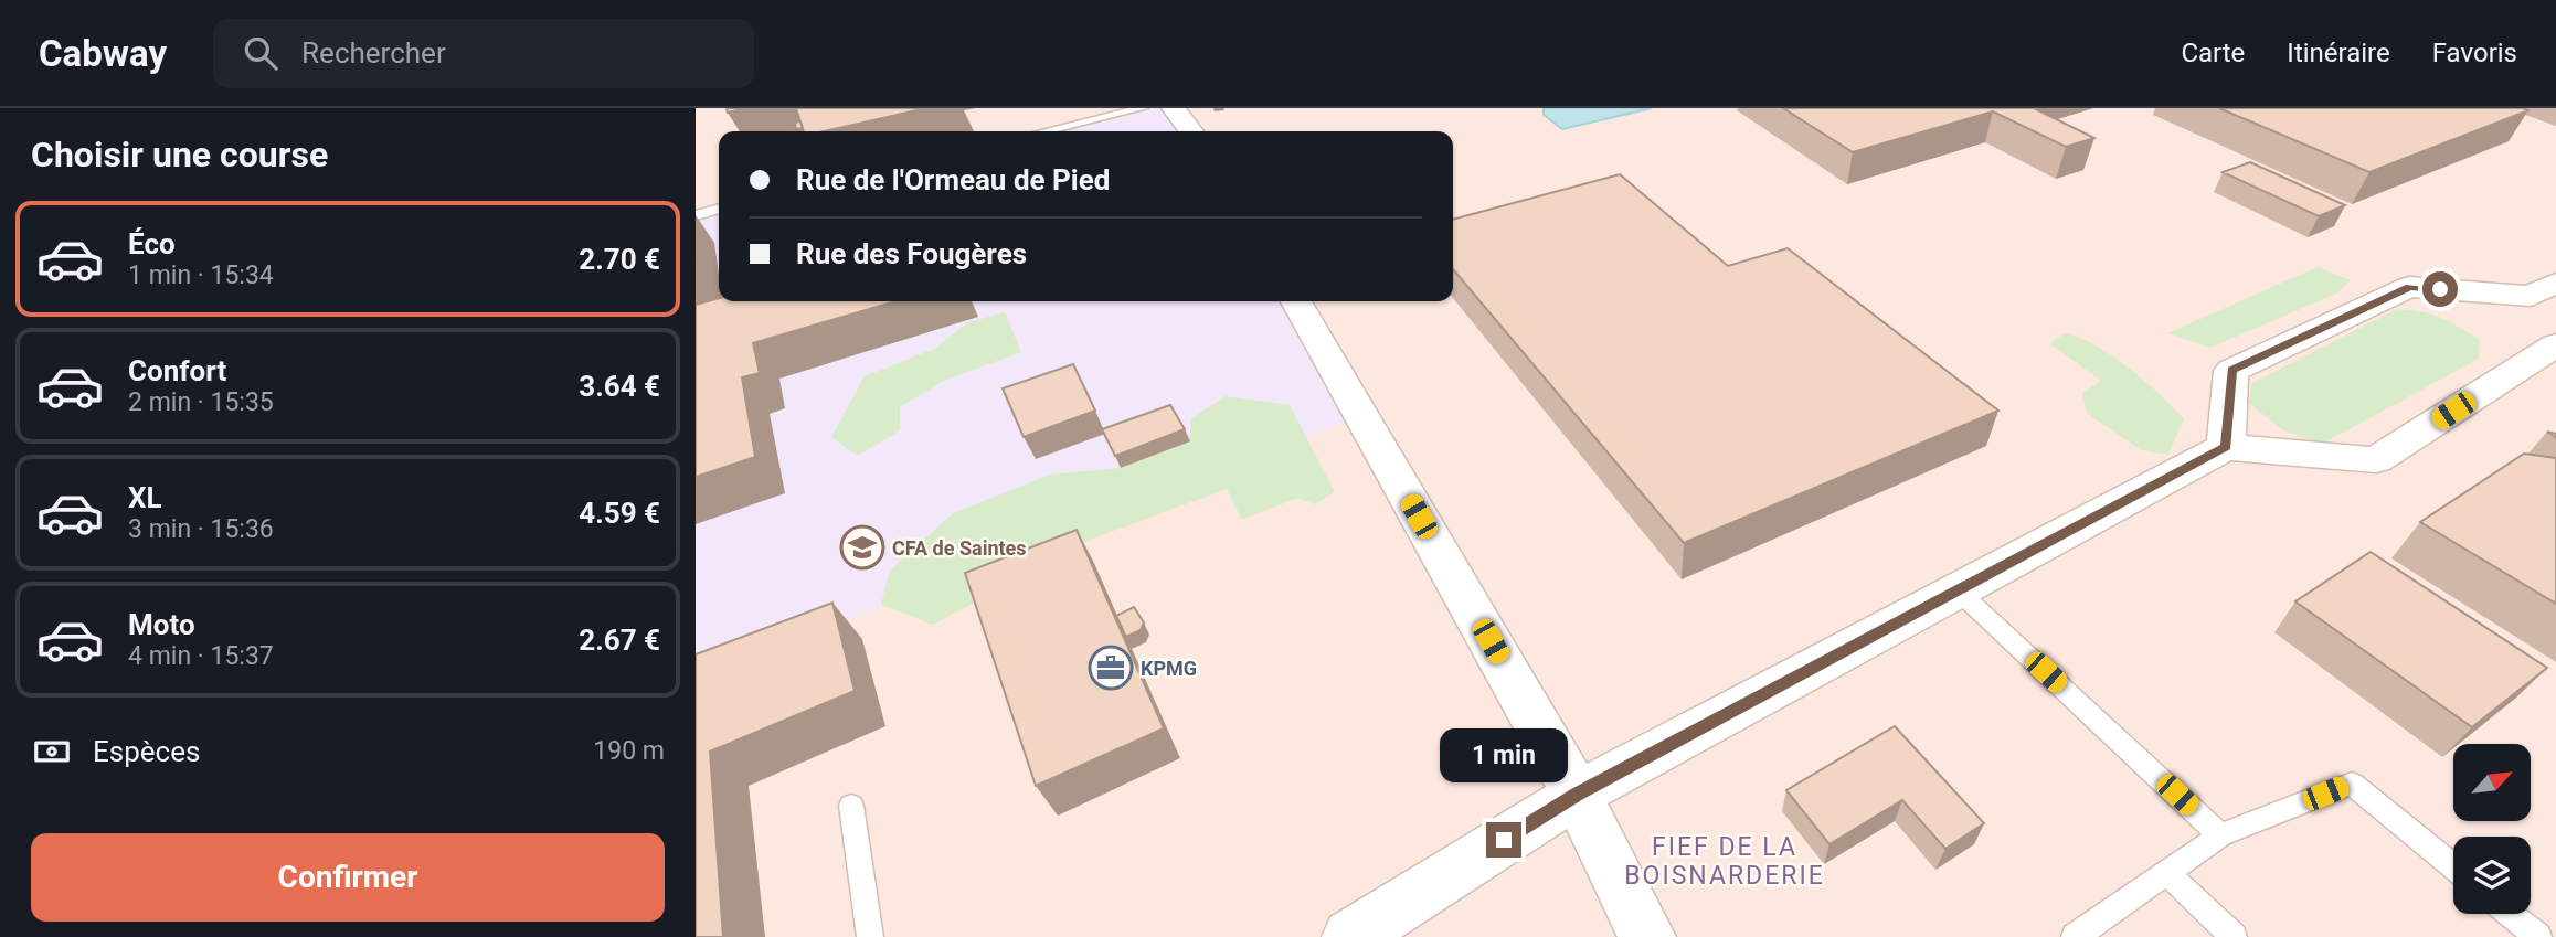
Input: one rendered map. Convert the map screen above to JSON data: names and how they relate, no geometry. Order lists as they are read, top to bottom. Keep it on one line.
{"districts":["FIEF DE LA BOISNARDERIE"],"places":{"school or university":["CFA de Saintes"],"office":["KPMG"]},"north":"top right","page":{"header":"Cabway","search":"Rechercher","nav":["Carte","Itinéraire","Favoris"],"heading":"Choisir une course","banner":["Rue de l'Ormeau de Pied","Rue des Fougères"],"list":[{"name":"Éco","note":"1 min · 15:34","value":"2.70 €"},{"name":"Confort","note":"2 min · 15:35","value":"3.64 €"},{"name":"XL","note":"3 min · 15:36","value":"4.59 €"},{"name":"Moto","note":"4 min · 15:37","value":"2.67 €"}],"pay":["Espèces","190 m"],"bubble":"1 min","buttons":"Confirmer"}}
